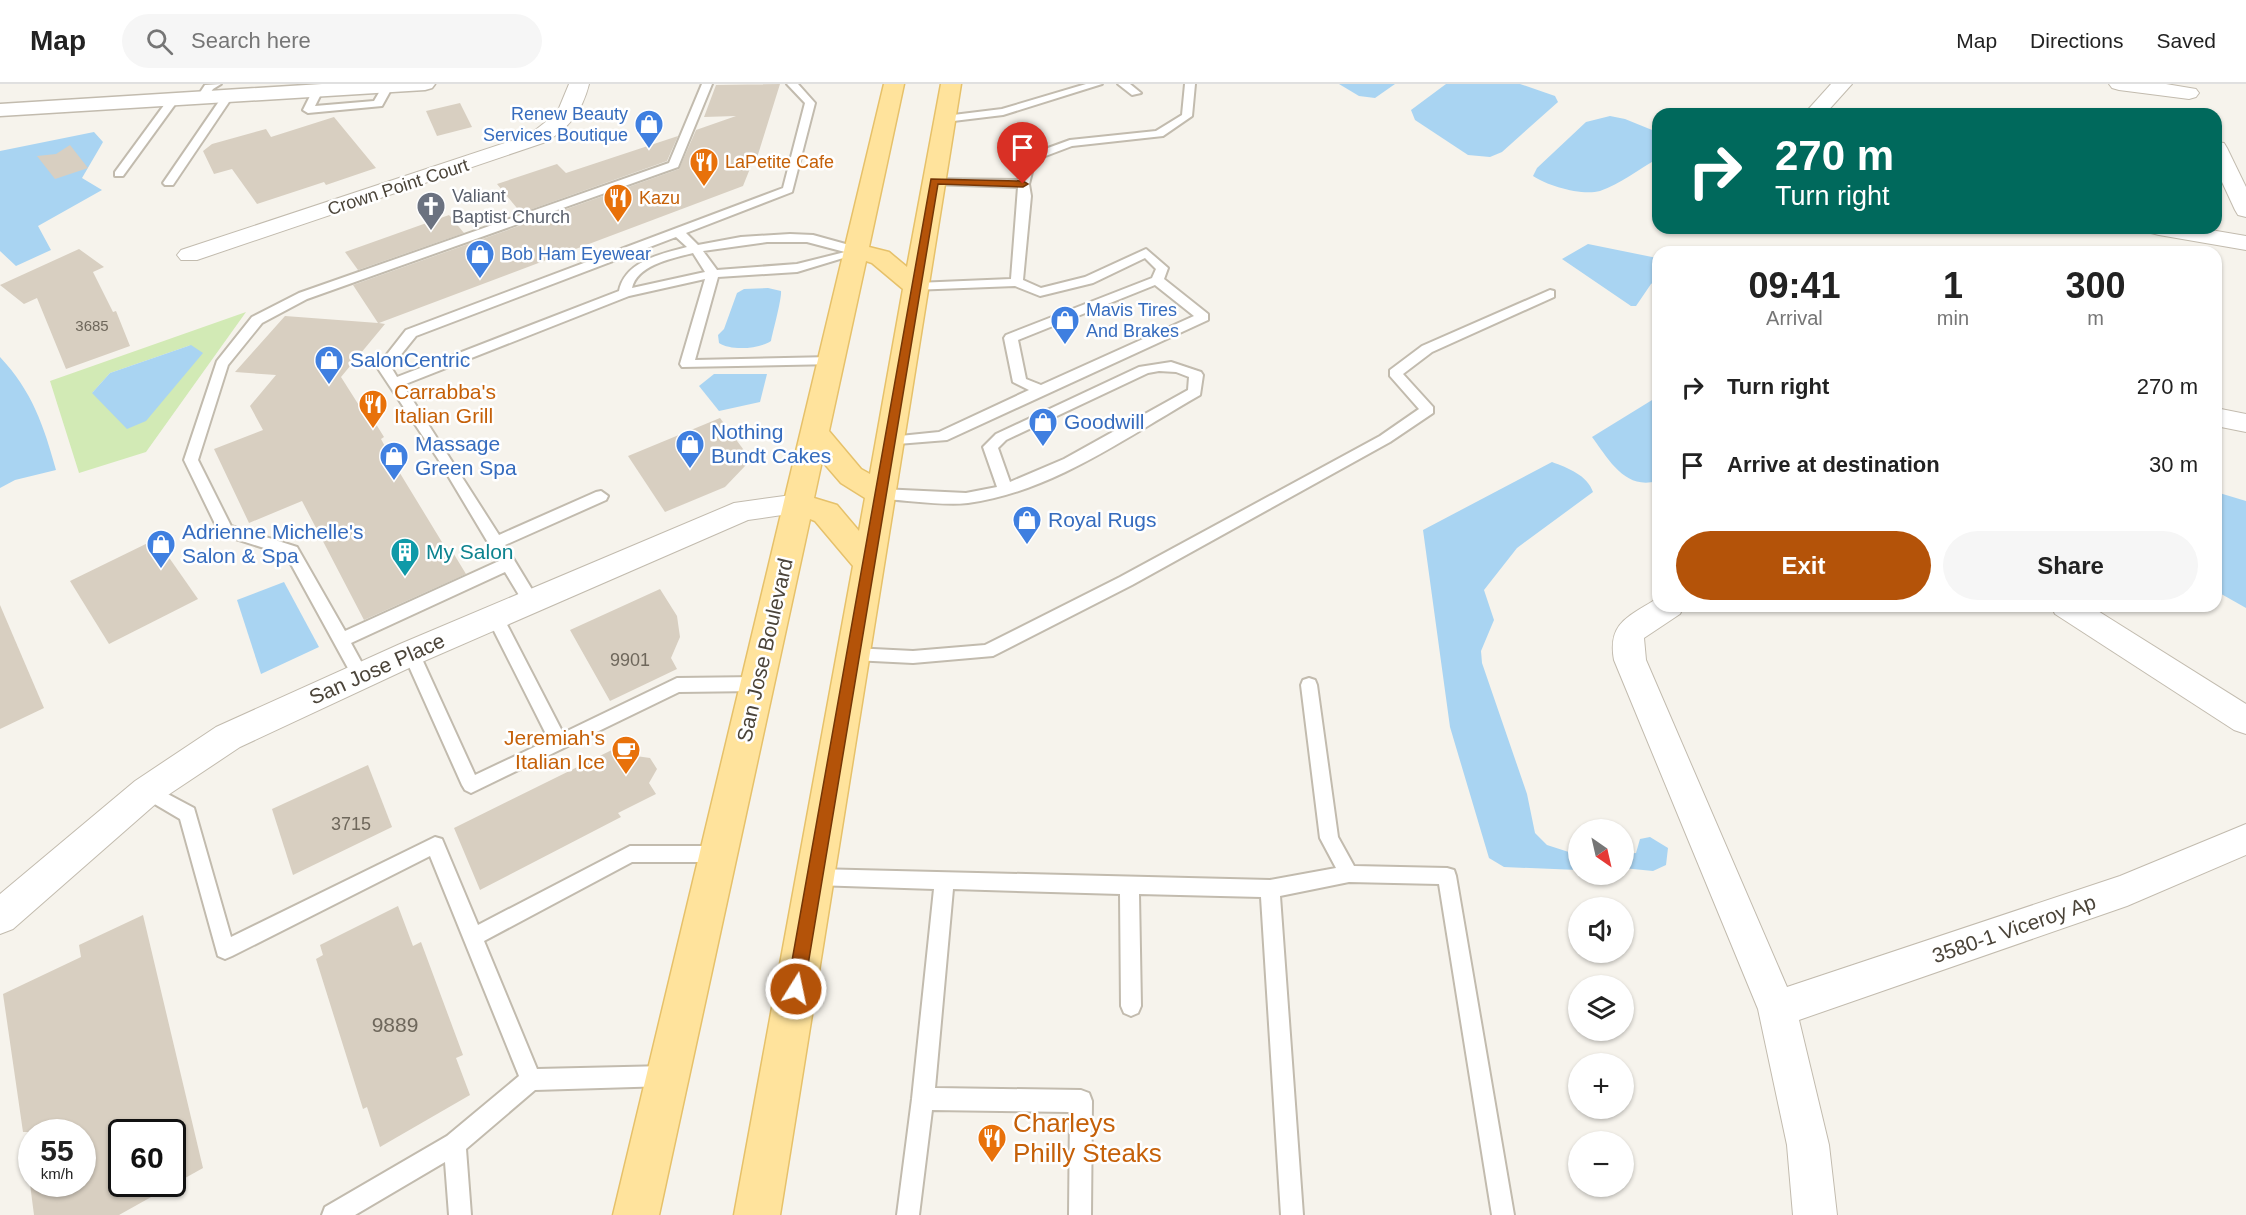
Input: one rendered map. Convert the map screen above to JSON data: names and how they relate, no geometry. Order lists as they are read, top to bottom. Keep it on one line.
{"streets":{"main road":["San Jose Boulevard"],"street":["Crown Point Court","San Jose Place","3580-1 Viceroy Ap"]},"crossings":[["San Jose Boulevard","San Jose Place"]],"places":{"shop":["Renew Beauty Services Boutique","Bob Ham Eyewear","Mavis Tires And Brakes","SalonCentric","Goodwill","Nothing Bundt Cakes","Massage Green Spa","Royal Rugs","Adrienne Michelle's Salon & Spa"],"restaurant":["LaPetite Cafe","Kazu","Carrabba's Italian Grill","Charleys Philly Steaks"],"church":["Valiant Baptist Church"],"building":["My Salon"],"cafe":["Jeremiah's Italian Ice"]},"house_numbers":["3685","9901","3715","9889"],"north":"bottom right","page":{"header":"Map","search":"Search here","nav":["Map","Directions","Saved"],"turn":["270 m","Turn right"],"eta":["09:41","Arrival","1","min","300","m"],"list":[{"name":"Turn right","value":"270 m"},{"name":"Arrive at destination","value":"30 m"}],"buttons":["Exit","Share"],"map_buttons":["+","−"],"speed":"55 km/h","limit":"60"}}
